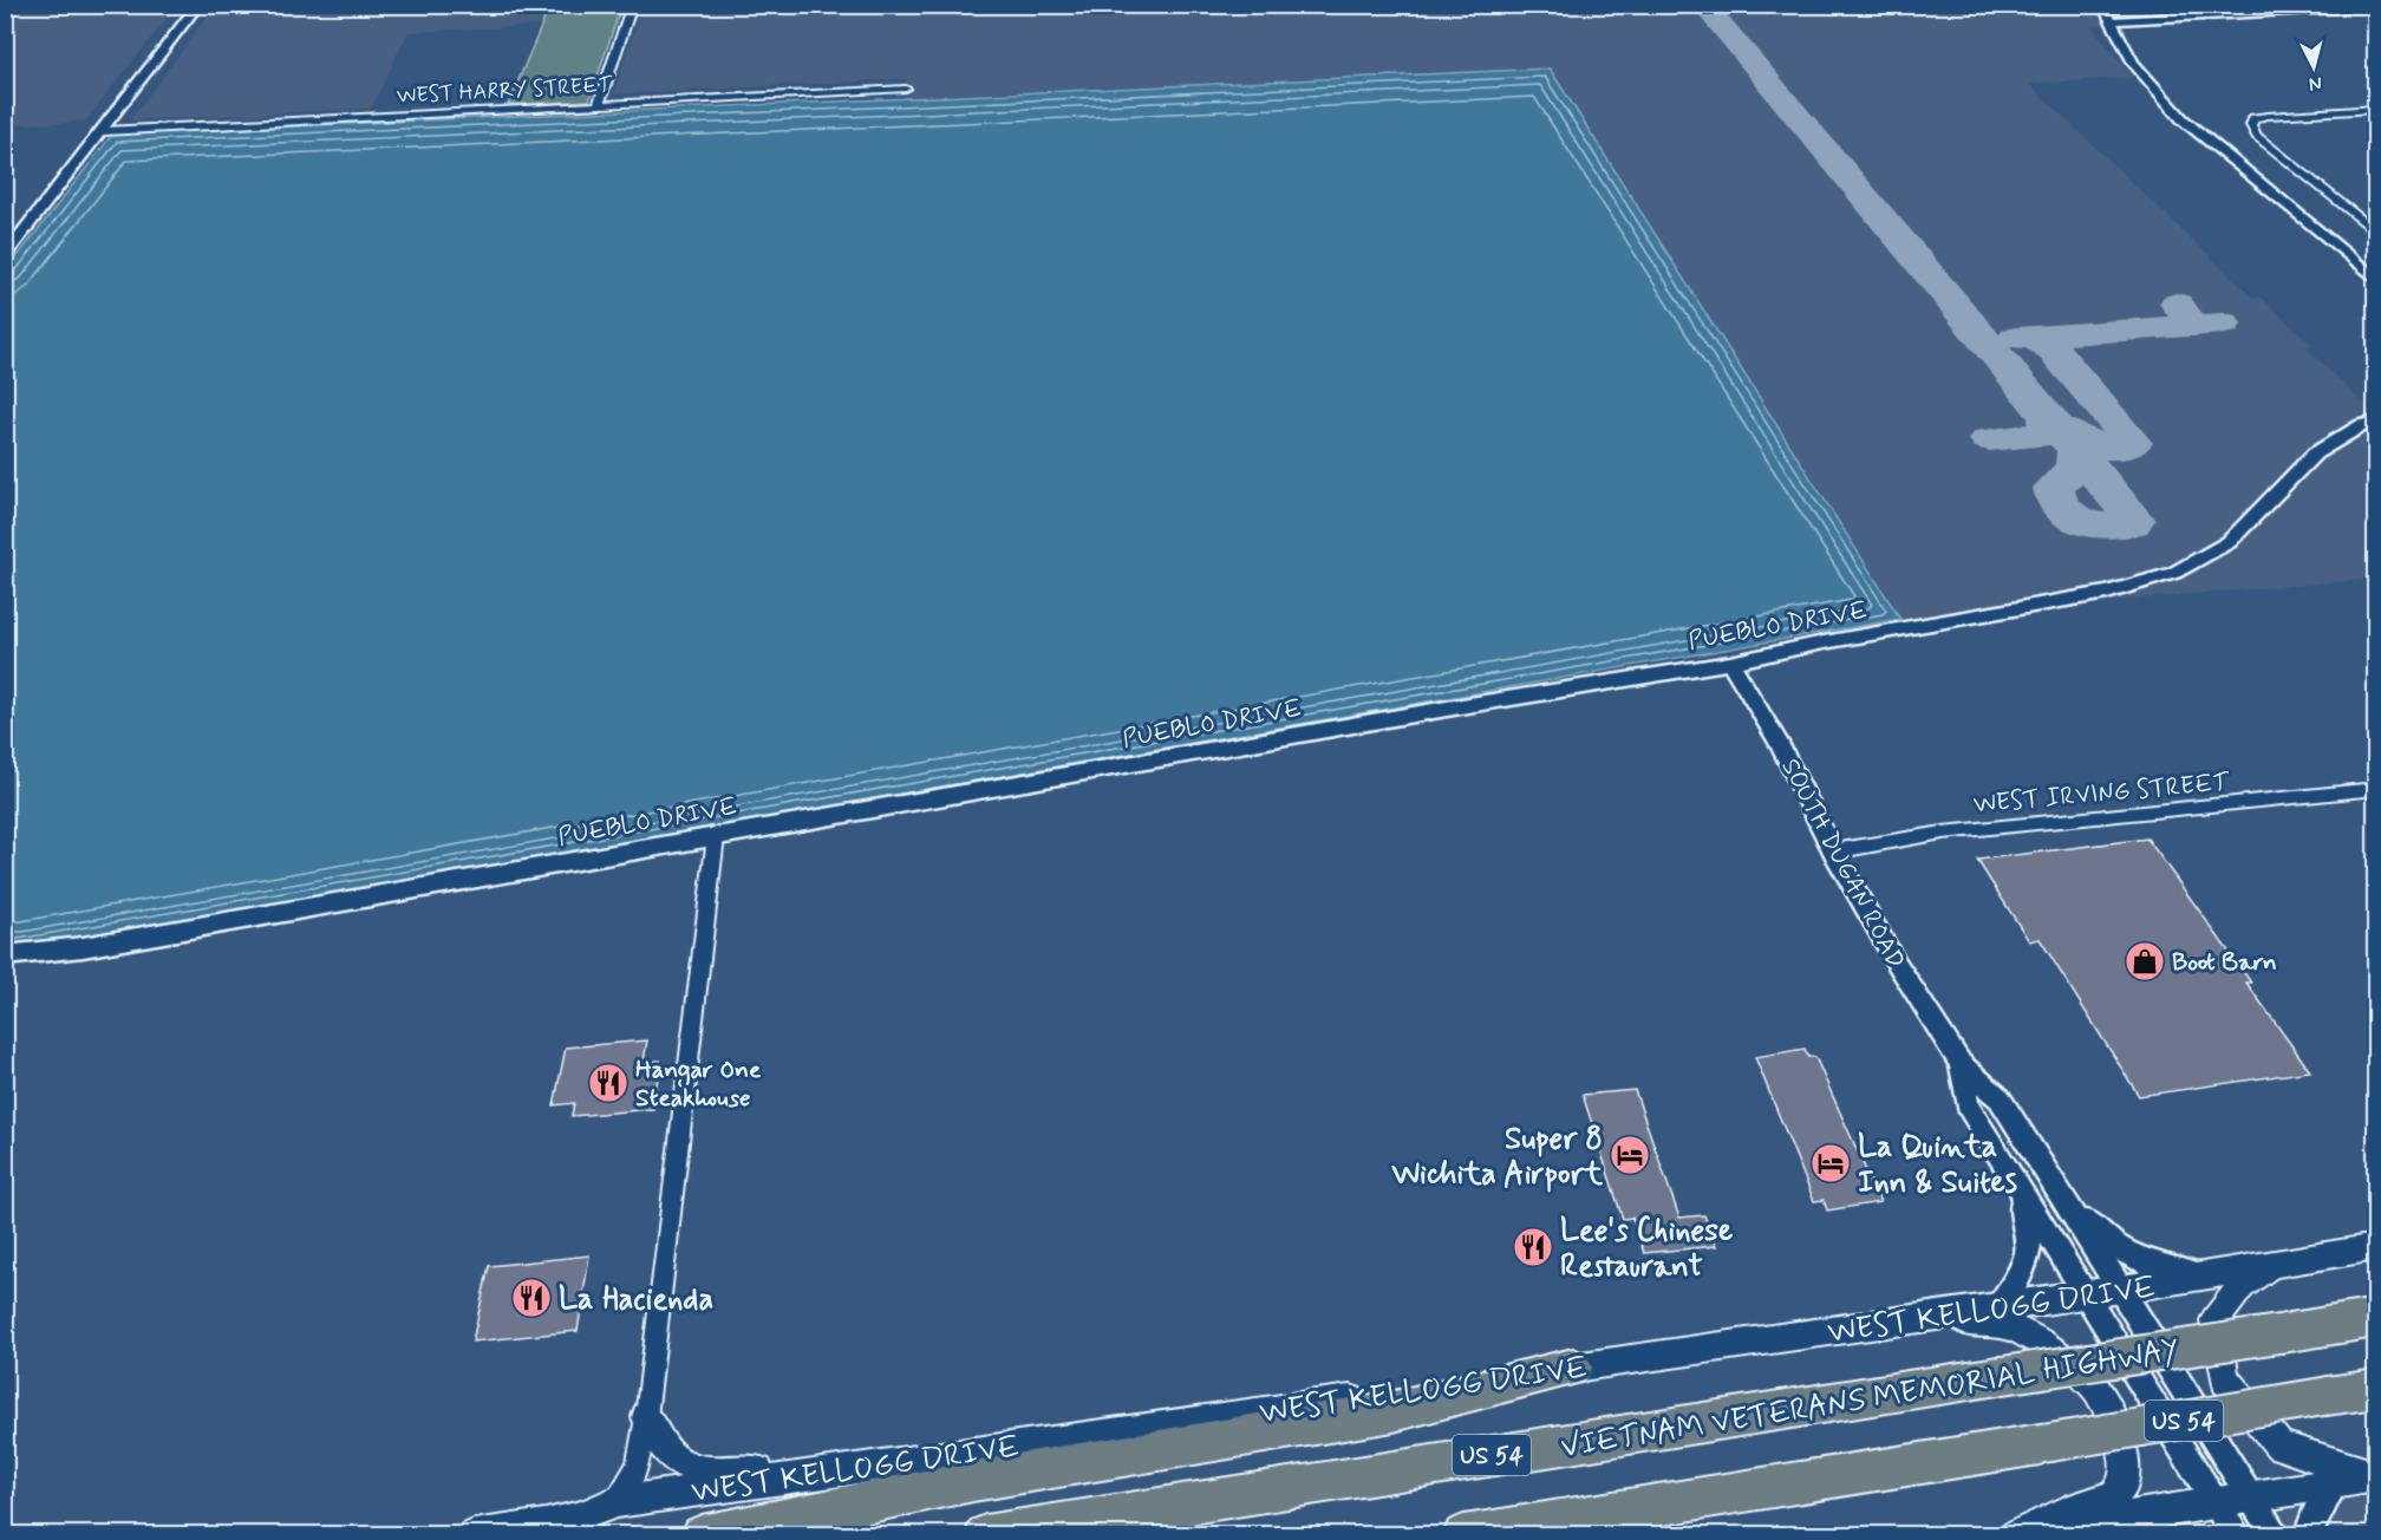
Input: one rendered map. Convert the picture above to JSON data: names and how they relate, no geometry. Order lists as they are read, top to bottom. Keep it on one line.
{"streets":{"highway":["VIETNAM VETERANS MEMORIAL HIGHWAY","US 54"],"main road":["WEST KELLOGG DRIVE"],"street":["WEST HARRY STREET","PUEBLO DRIVE","WEST IRVING STREET","SOUTH DUGAN ROAD"]},"crossings":[["PUEBLO DRIVE","SOUTH DUGAN ROAD"],["WEST IRVING STREET","SOUTH DUGAN ROAD"],["SOUTH DUGAN ROAD","WEST KELLOGG DRIVE"]],"places":{"shop":["Boot Barn"],"restaurant":["Hangar One Steakhouse","Lee's Chinese Restaurant","La Hacienda"],"hotel":["Super 8 Wichita Airport","La Quinta Inn & Suites"]},"north":"bottom"}
